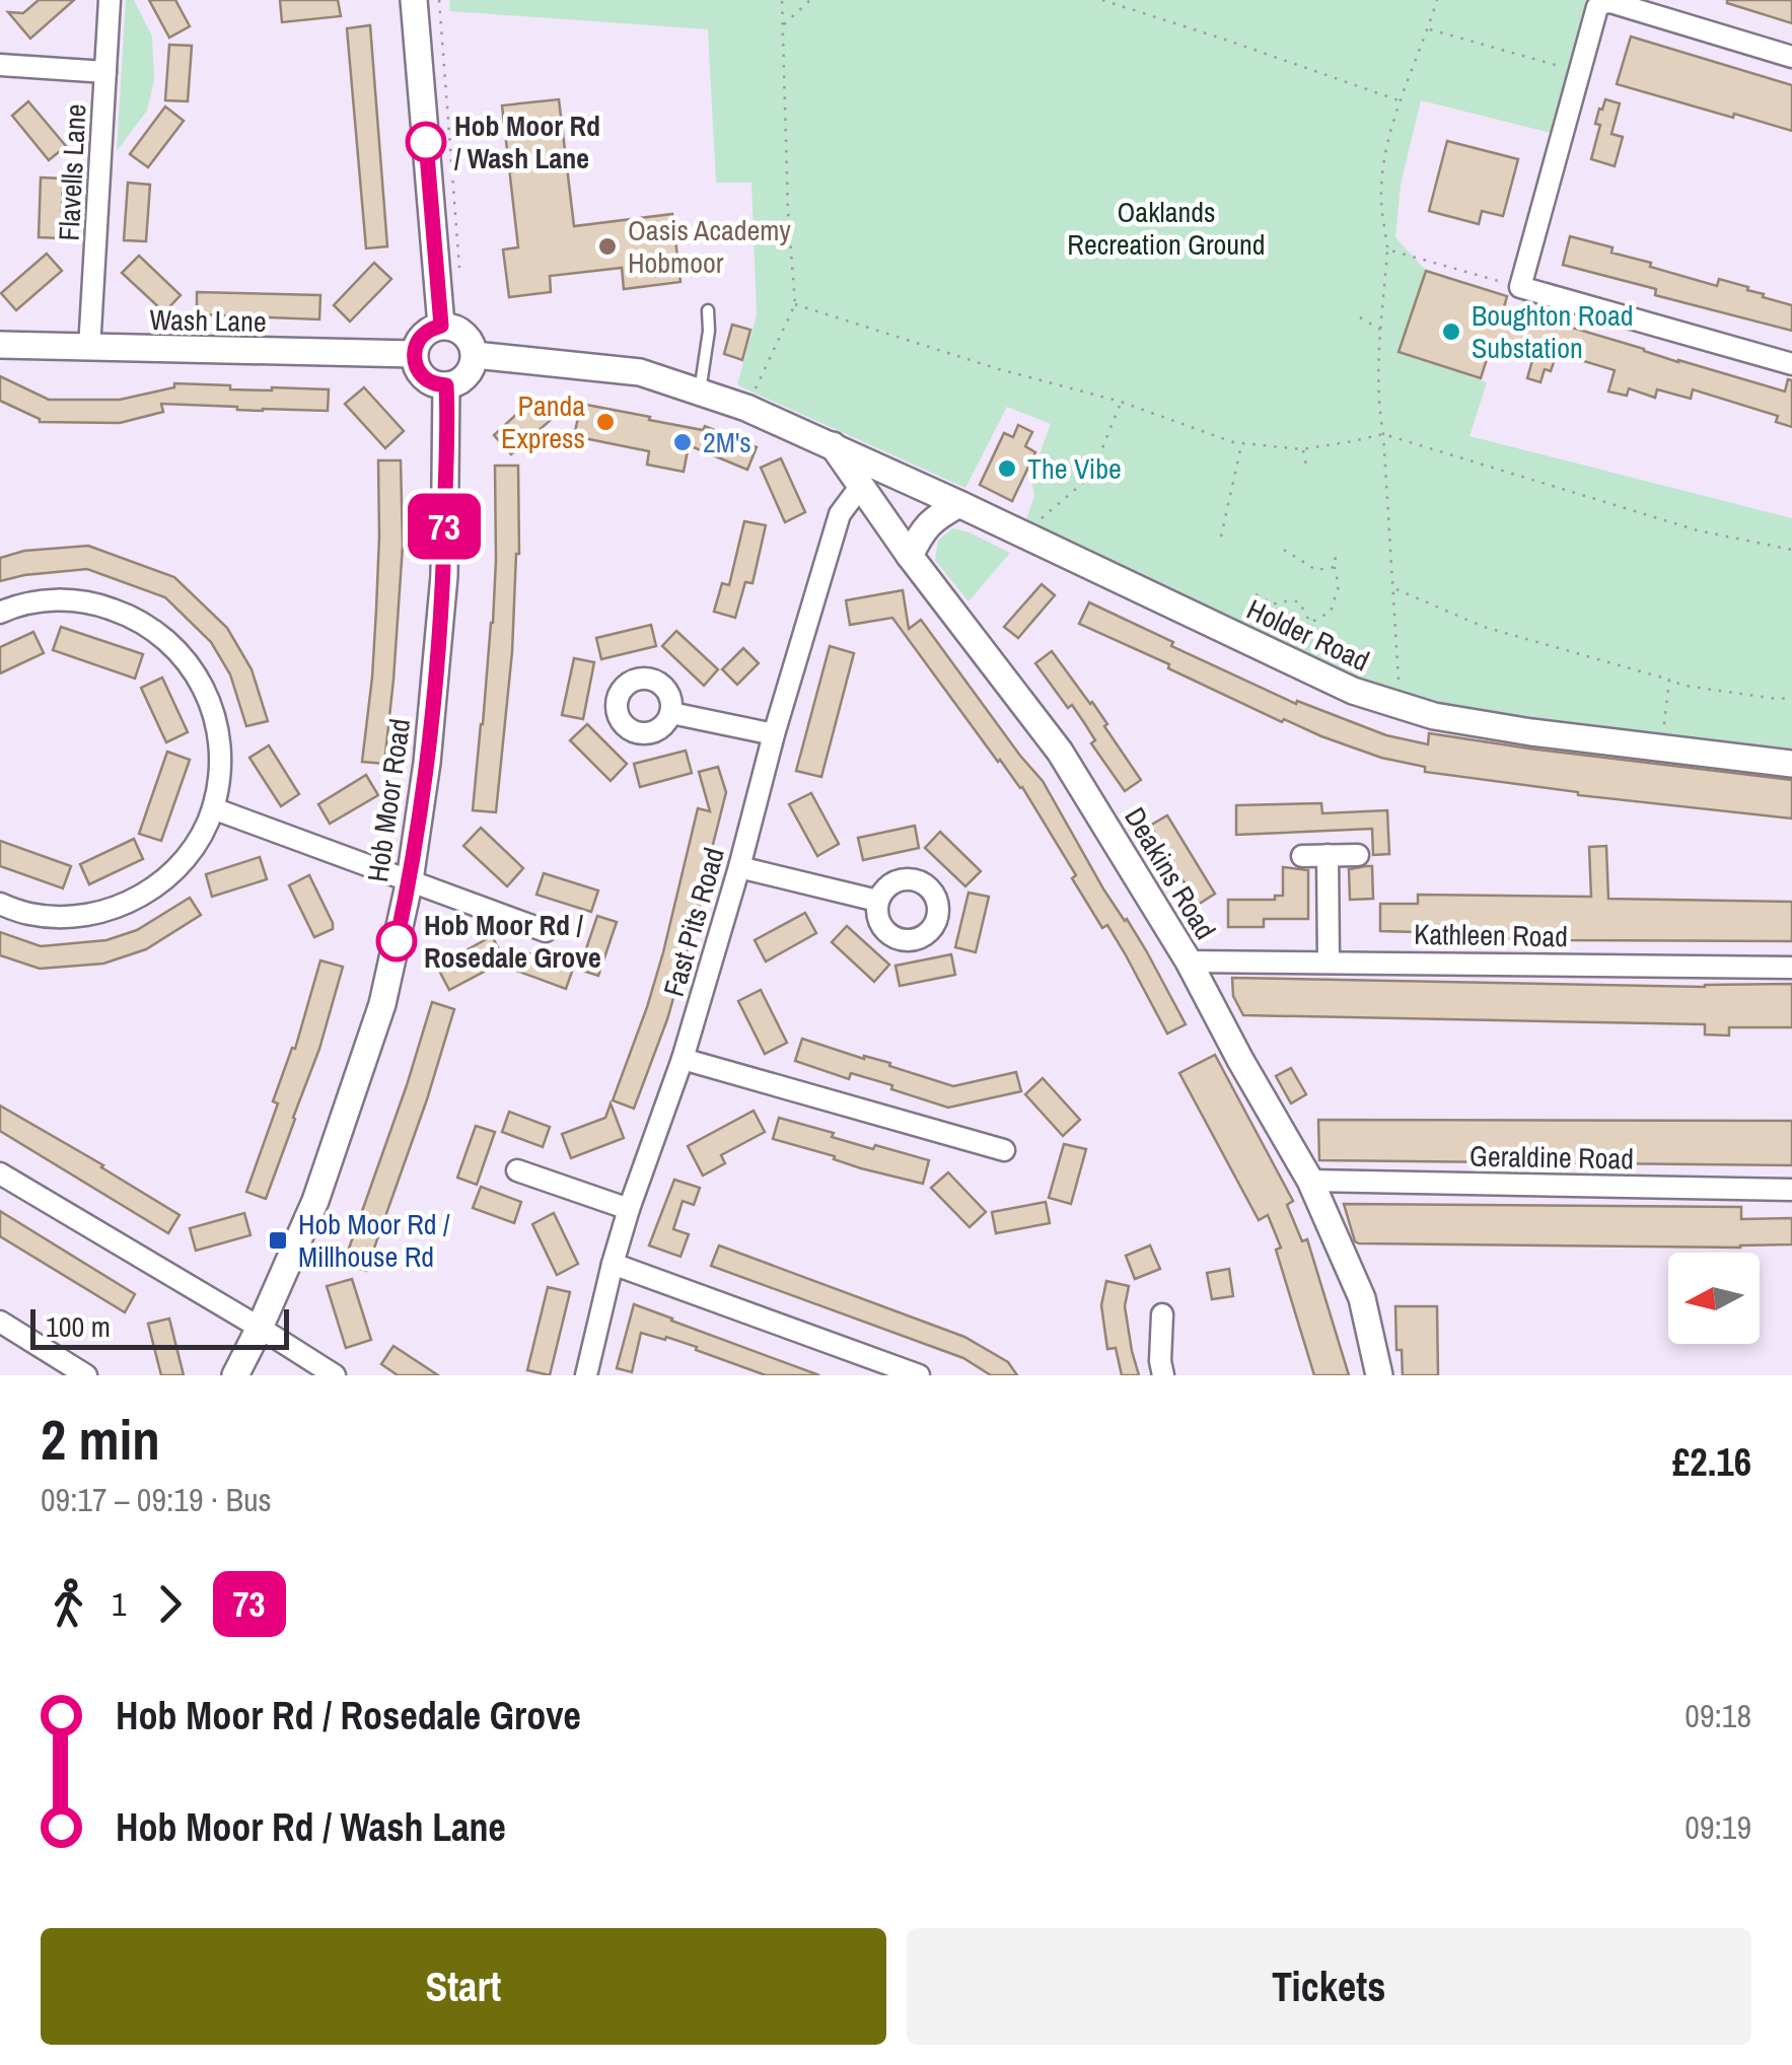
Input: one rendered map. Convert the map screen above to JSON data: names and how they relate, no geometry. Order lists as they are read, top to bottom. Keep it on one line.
{"streets":{"street":["Flavells Lane","Wash Lane","Holder Road","Hob Moor Road","Deakins Road","Fast Pits Road","Kathleen Road","Geraldine Road"]},"crossings":[["Flavells Lane","Wash Lane"],["Wash Lane","Hob Moor Road"],["Holder Road","Deakins Road"],["Deakins Road","Fast Pits Road"],["Deakins Road","Kathleen Road"],["Deakins Road","Geraldine Road"]],"parks":["Oaklands Recreation Ground"],"places":{"other":["Hob Moor Rd / Wash Lane","Oasis Academy Hobmoor","Boughton Road Substation","Panda Express","2M's","The Vibe","Hob Moor Rd / Rosedale Grove"],"transit":["Hob Moor Rd / Millhouse Rd"]},"lines":["bus line 73"],"scale_bar":"100 m","north":"left","page":{"on_map":"73","scale":"100 m","heading":["2 min","09:17 – 09:19 · Bus","£2.16"],"legs":["1","73"],"list":[{"name":"Hob Moor Rd / Rosedale Grove","value":"09:18"},{"name":"Hob Moor Rd / Wash Lane","value":"09:19"}],"buttons":["Start","Tickets"]}}
